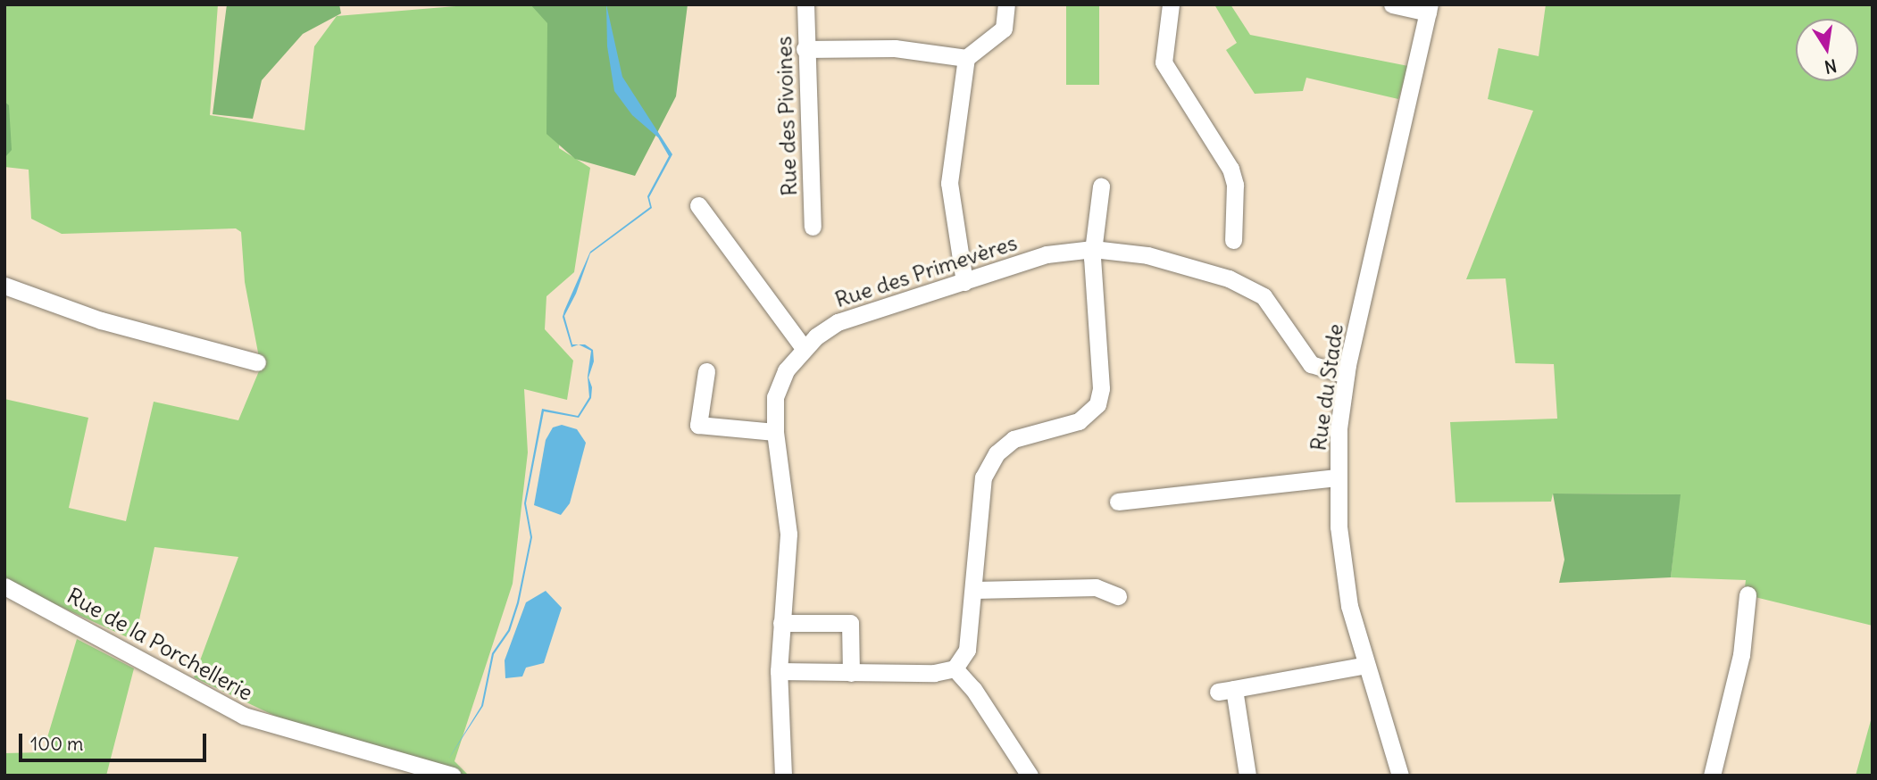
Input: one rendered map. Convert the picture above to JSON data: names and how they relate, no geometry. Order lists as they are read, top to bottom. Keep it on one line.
{"streets":{"street":["Rue des Pivoines","Rue des Primevères","Rue du Stade","Rue de la Porchellerie"]},"crossings":[["Rue des Primevères","Rue du Stade"]],"scale_bar":"100 m","north":"bottom"}
